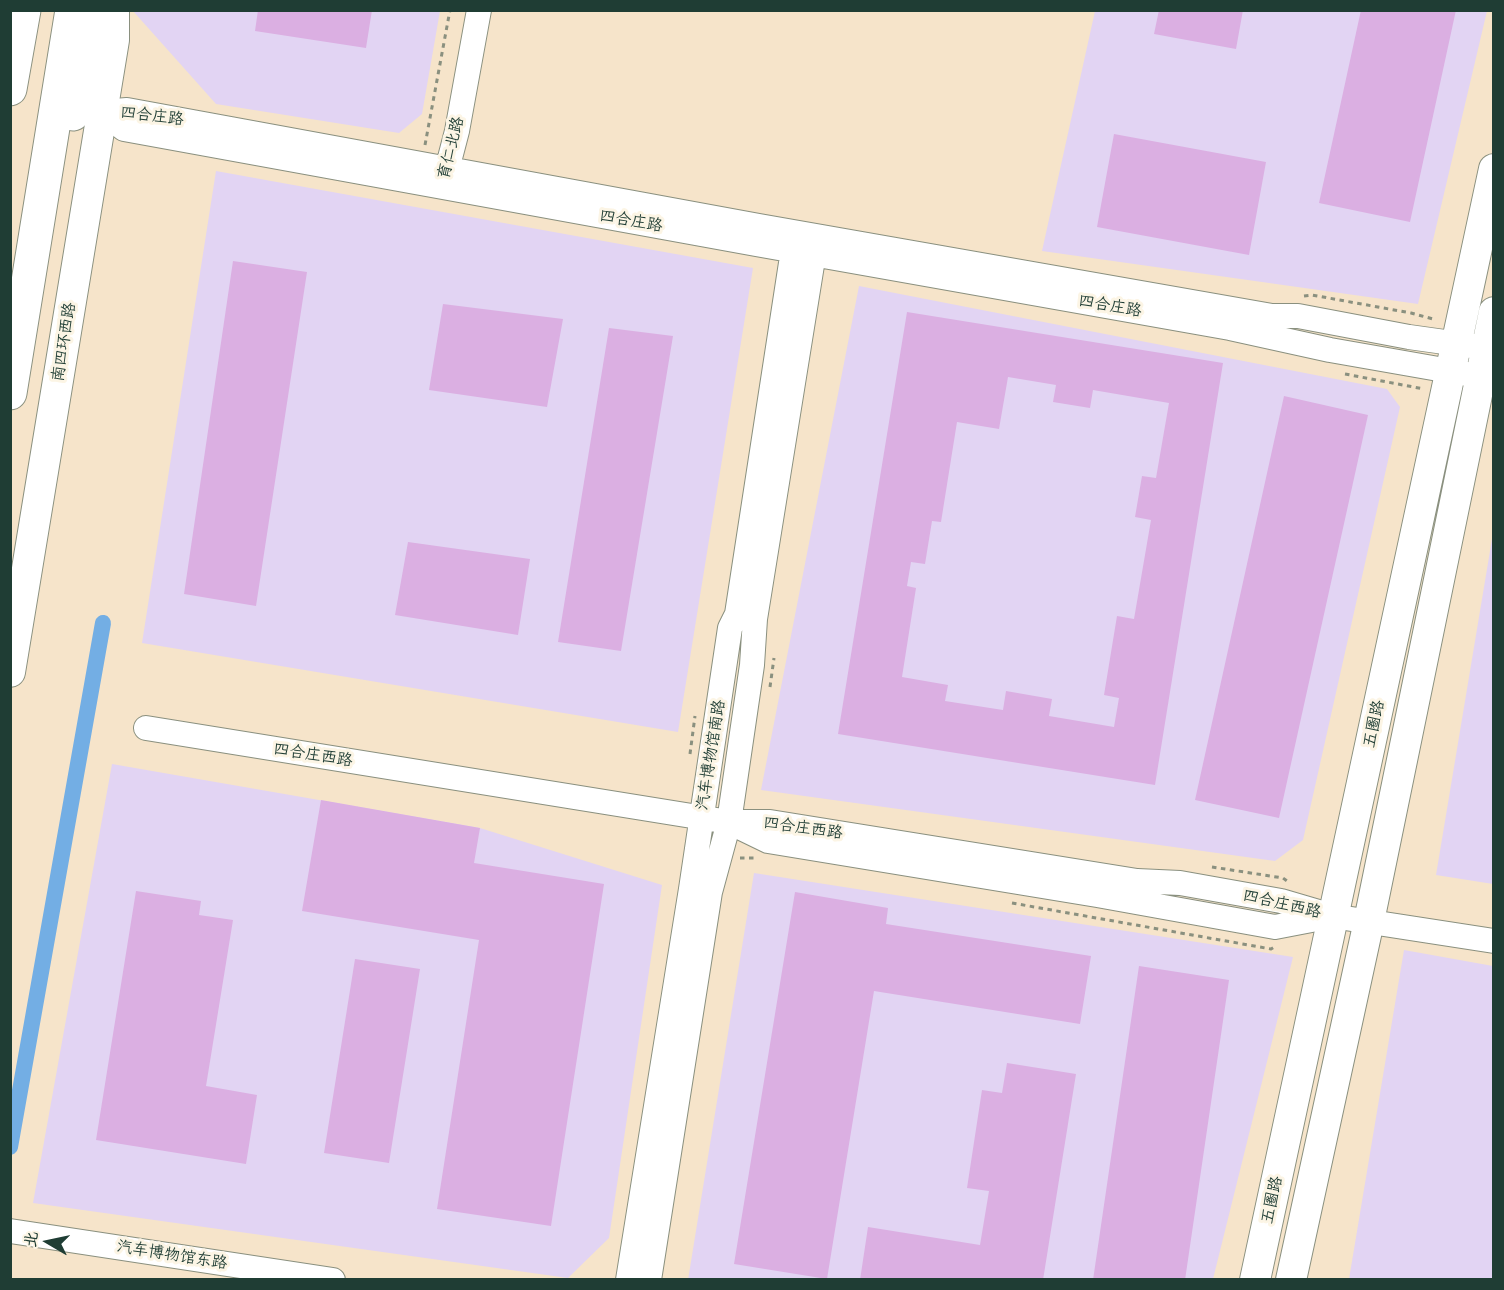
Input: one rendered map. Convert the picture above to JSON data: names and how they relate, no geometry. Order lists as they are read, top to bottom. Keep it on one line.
{"streets":{"main road":["南四环西路","五圈路"],"street":["四合庄路","育仁北路","四合庄西路","汽车博物馆南路","汽车博物馆东路"]},"crossings":[["四合庄路","育仁北路"],["四合庄路","南四环西路"],["四合庄路","五圈路"],["四合庄路","汽车博物馆南路"],["五圈路","四合庄西路"],["四合庄西路","汽车博物馆南路"]],"north":"left"}
